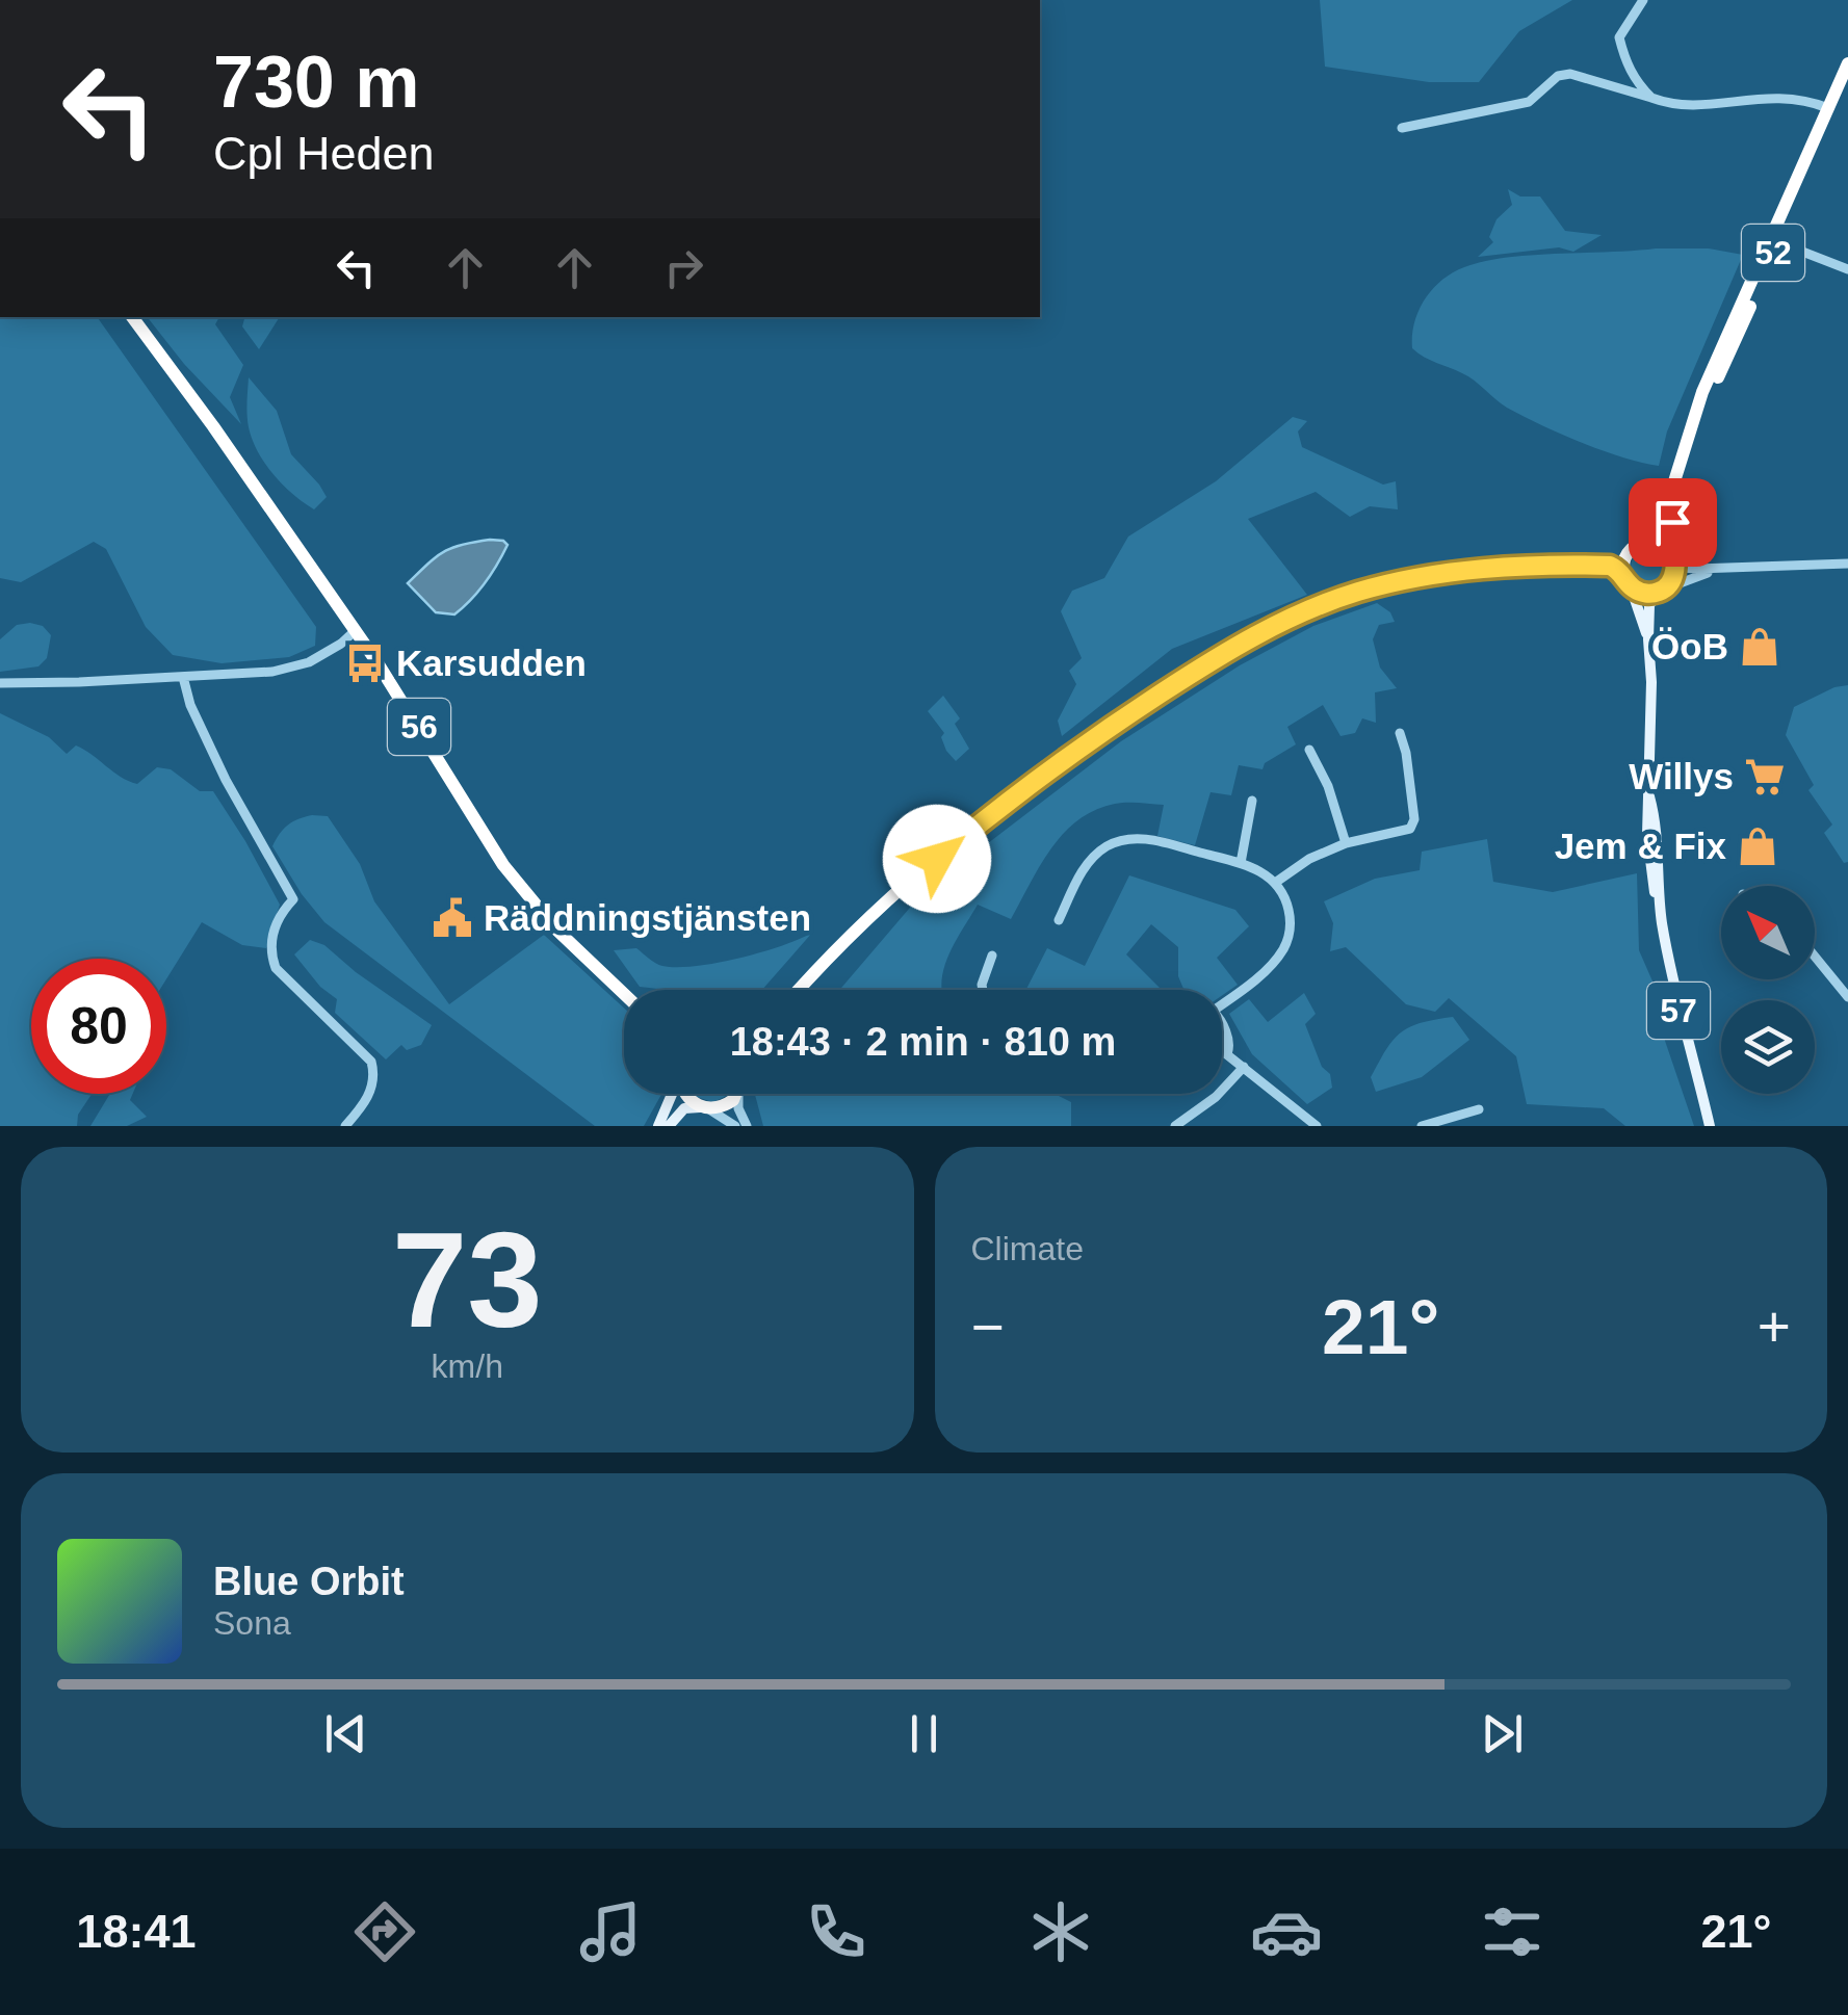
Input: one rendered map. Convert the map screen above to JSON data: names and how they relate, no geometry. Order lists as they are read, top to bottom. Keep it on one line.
{"streets":{"highway":["52","56"],"main road":["57"]},"crossings":[["52","57"]],"places":{"shop":["ÖoB","Jem & Fix"],"bus stop":["Karsudden"],"supermarket":["Willys"],"public building":["Räddningstjänsten"]},"north":"top left","page":{"turn":["730 m","Cpl Heden"],"limit":"80","trip":"18:43 · 2 min · 810 m","tile":[["73","km/h"],"Climate"],"heat":["−","21°","+"],"song":["Blue Orbit","Sona"],"tabs":["18:41","21°"]}}
